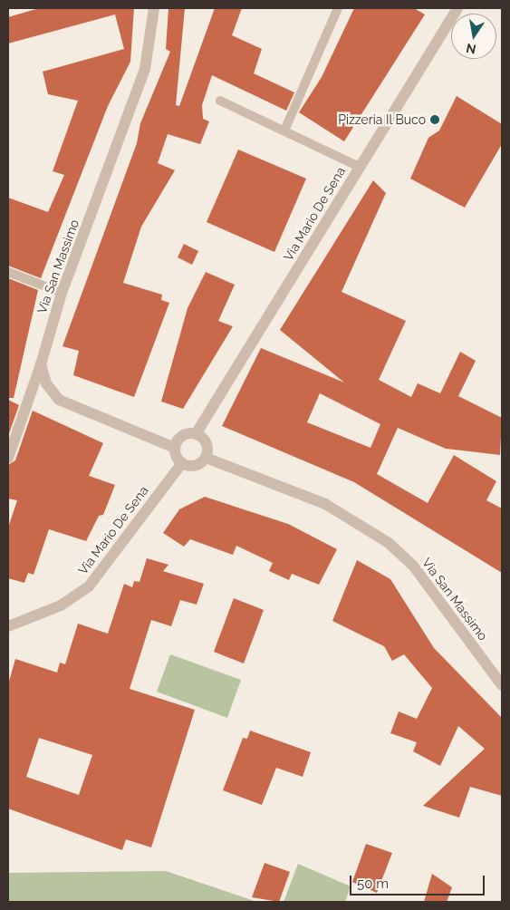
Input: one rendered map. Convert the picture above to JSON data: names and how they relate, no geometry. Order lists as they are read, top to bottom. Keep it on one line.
{"streets":{"street":["Via Mario De Sena","Via San Massimo"]},"crossings":[["Via Mario De Sena","Via San Massimo"]],"places":["Pizzeria Il Buco"],"scale_bar":"50 m","north":"bottom"}
